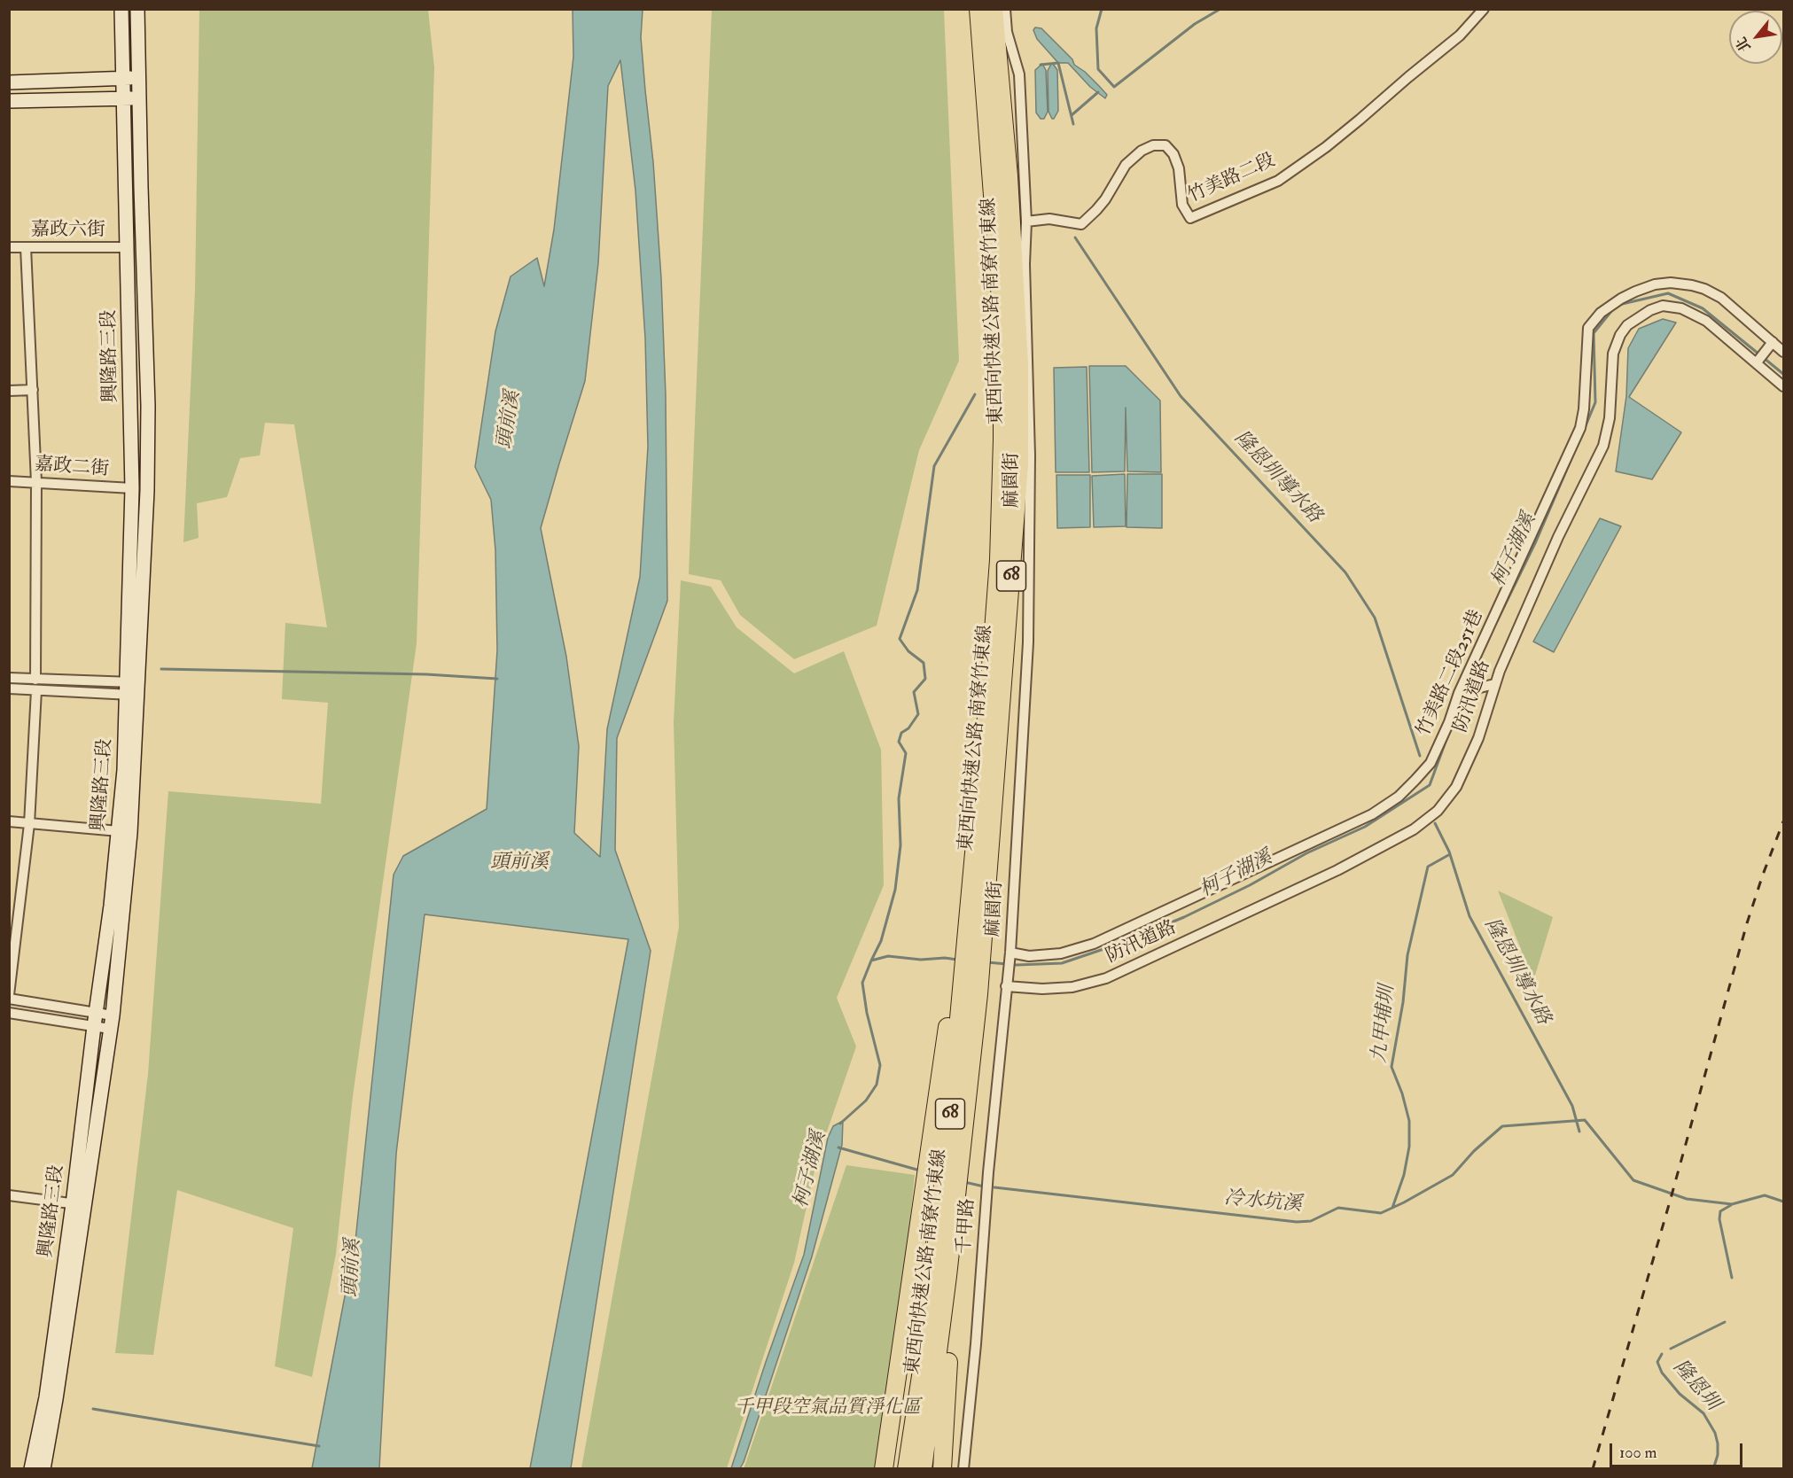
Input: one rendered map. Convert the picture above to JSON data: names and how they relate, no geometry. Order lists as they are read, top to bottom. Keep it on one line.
{"streets":{"highway":["東西向快速公路 南寮竹東線","68"],"street":["竹美路二段","嘉政六街","興隆路三段","嘉政二街","麻園街","竹美路二段251巷","防汛道路","千甲路"]},"crossings":[["竹美路二段","麻園街"],["嘉政六街","興隆路三段"],["興隆路三段","嘉政二街"],["麻園街","竹美路二段251巷"],["麻園街","防汛道路"],["麻園街","千甲路"],["防汛道路","千甲路"]],"water":["頭前溪","隆恩圳導水路","柯子湖溪","九甲埔圳","冷水坑溪","隆恩圳"],"parks":["千甲段空氣品質淨化區"],"scale_bar":"100 m","north":"bottom left"}
